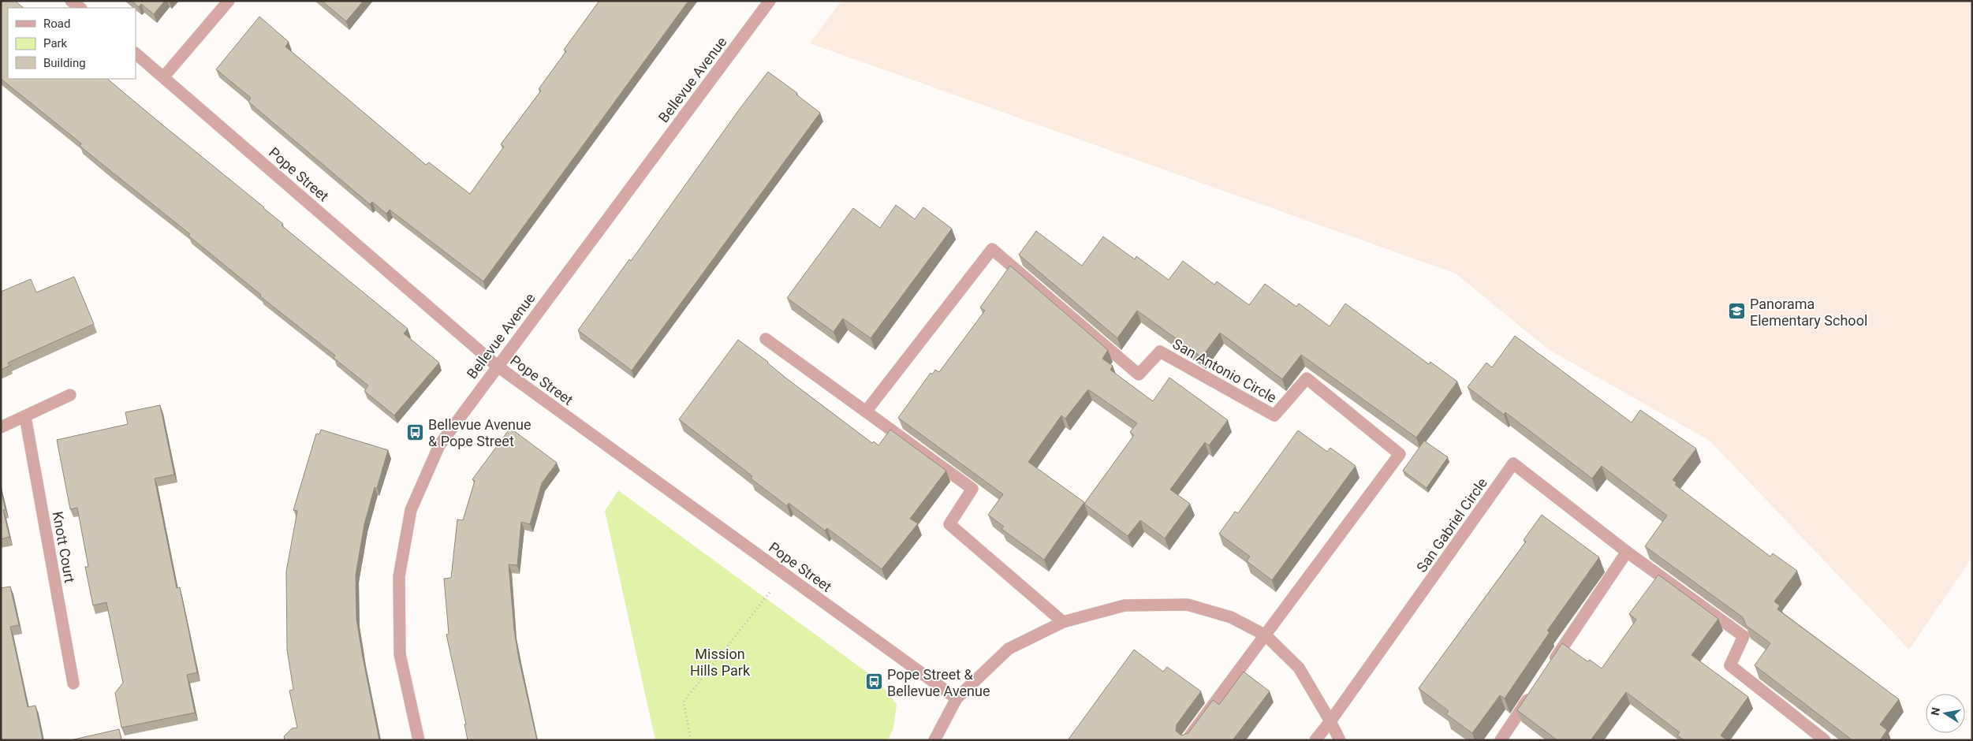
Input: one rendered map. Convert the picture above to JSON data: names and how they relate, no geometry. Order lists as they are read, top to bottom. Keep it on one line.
{"streets":{"street":["Bellevue Avenue","Pope Street","San Antonio Circle","San Gabriel Circle","Knott Court"]},"crossings":[["Bellevue Avenue","Pope Street"]],"parks":["Mission Hills Park"],"places":{"school or university":["Panorama Elementary School"],"bus stop":["Bellevue Avenue & Pope Street","Pope Street & Bellevue Avenue"]},"legend":["Road","Park","Building"],"north":"left"}
